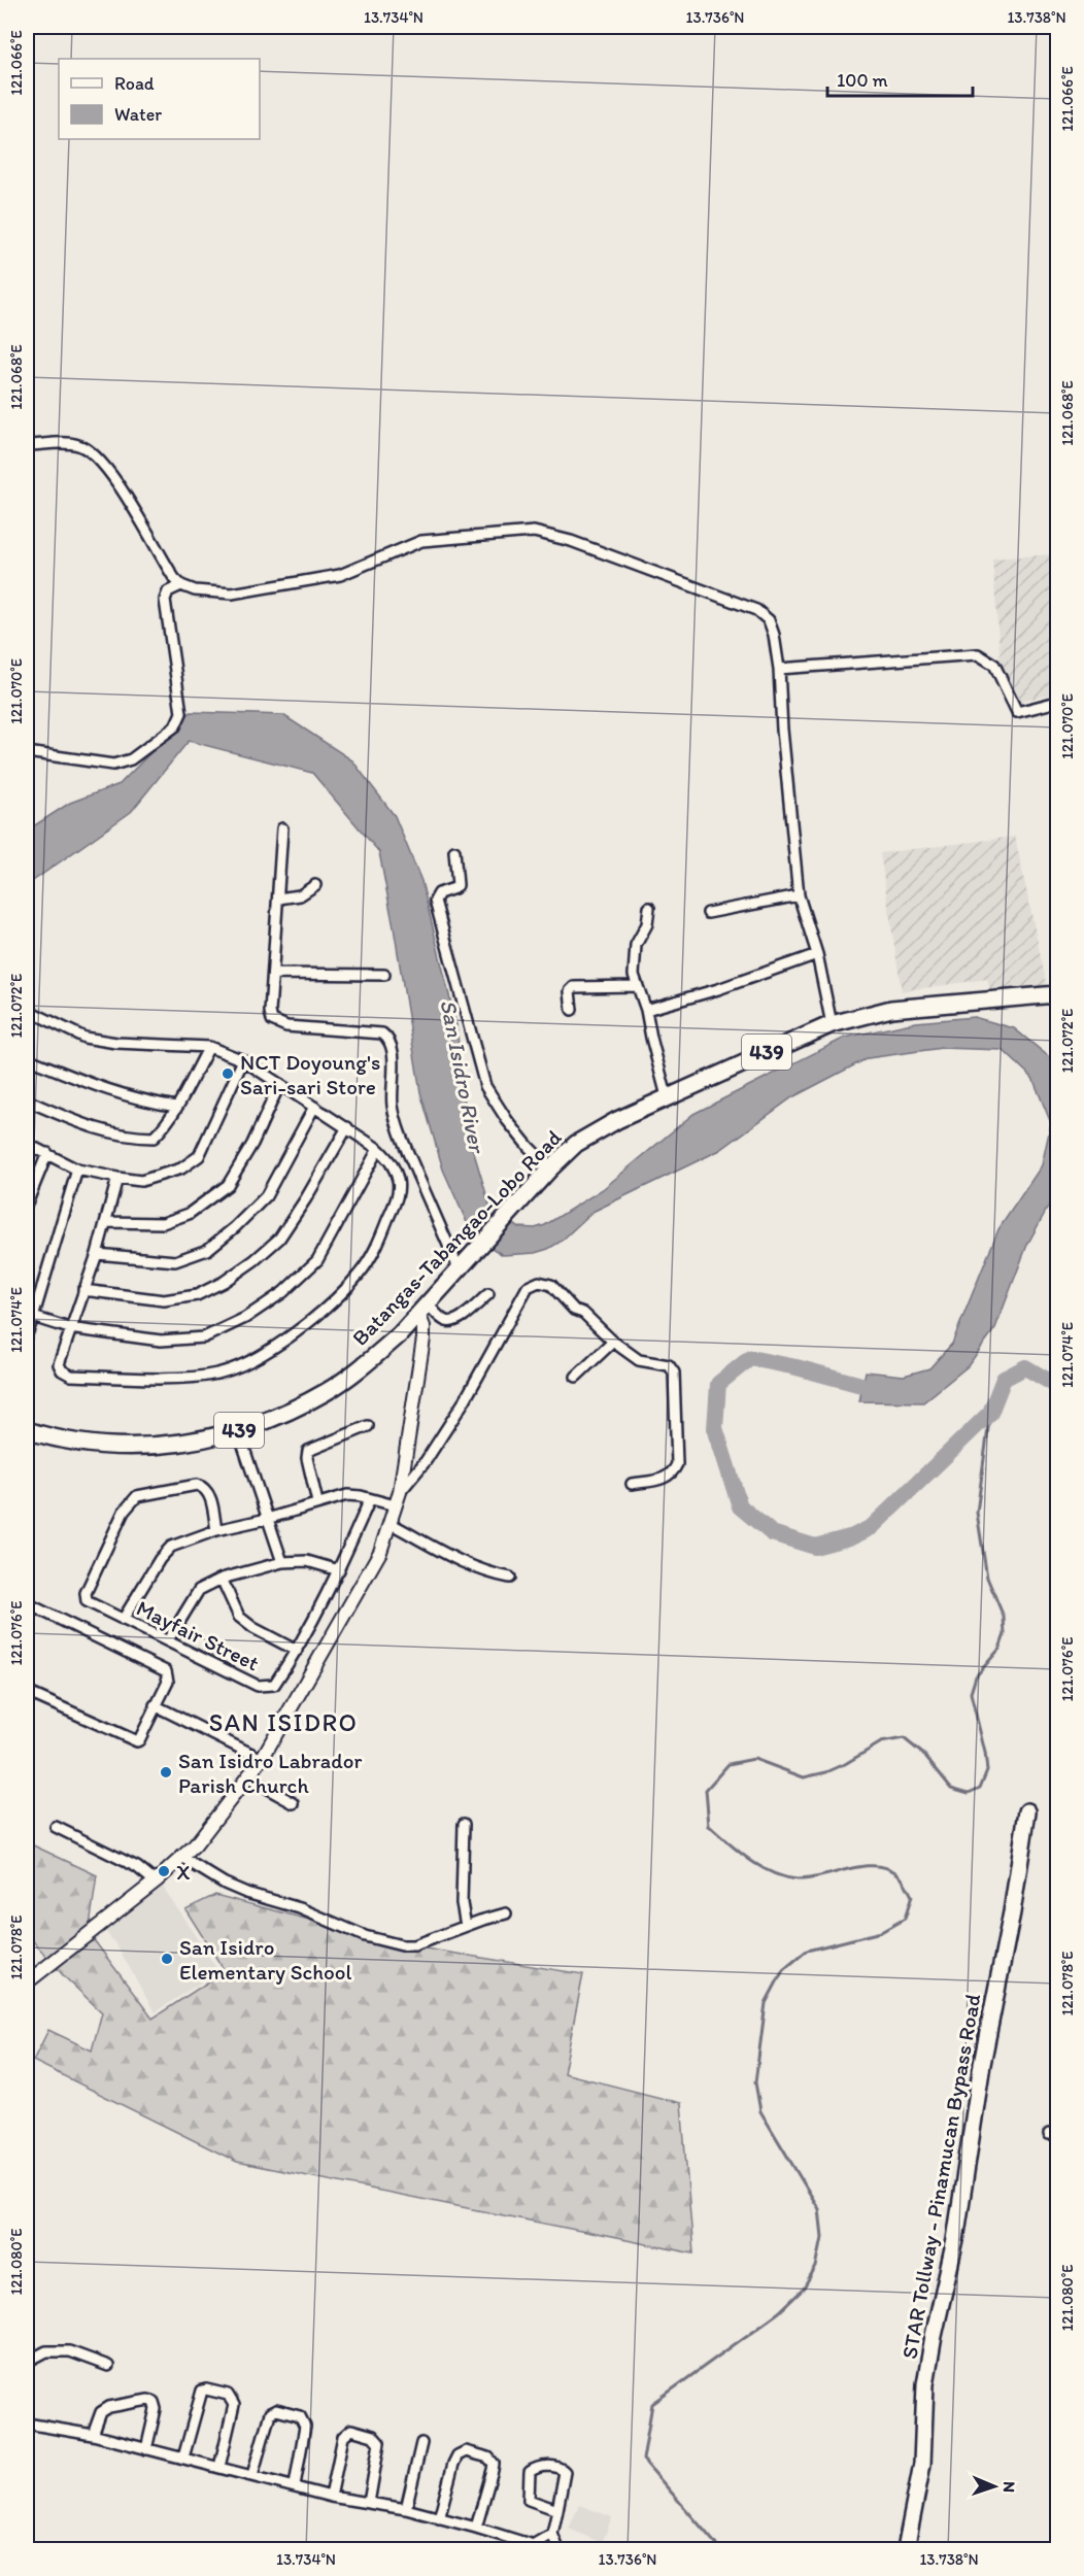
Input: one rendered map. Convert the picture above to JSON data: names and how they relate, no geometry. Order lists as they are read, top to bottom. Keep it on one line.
{"streets":{"main road":["439","Batangas-Tabangao-Lobo Road","STAR Tollway - Pinamucan Bypass Road"],"street":["Mayfair Street"]},"districts":["SAN ISIDRO"],"water":["San Isidro River"],"places":["NCT Doyoung's Sari-sari Store","San Isidro Labrador Parish Church","X","San Isidro Elementary School"],"legend":["Road","Water"],"scale_bar":"100 m","north":"right","coordinates":["13.734°N","13.736°N","13.738°N","121.066°E","121.068°E","121.070°E","121.072°E","121.074°E","121.076°E","121.078°E","121.080°E"]}
